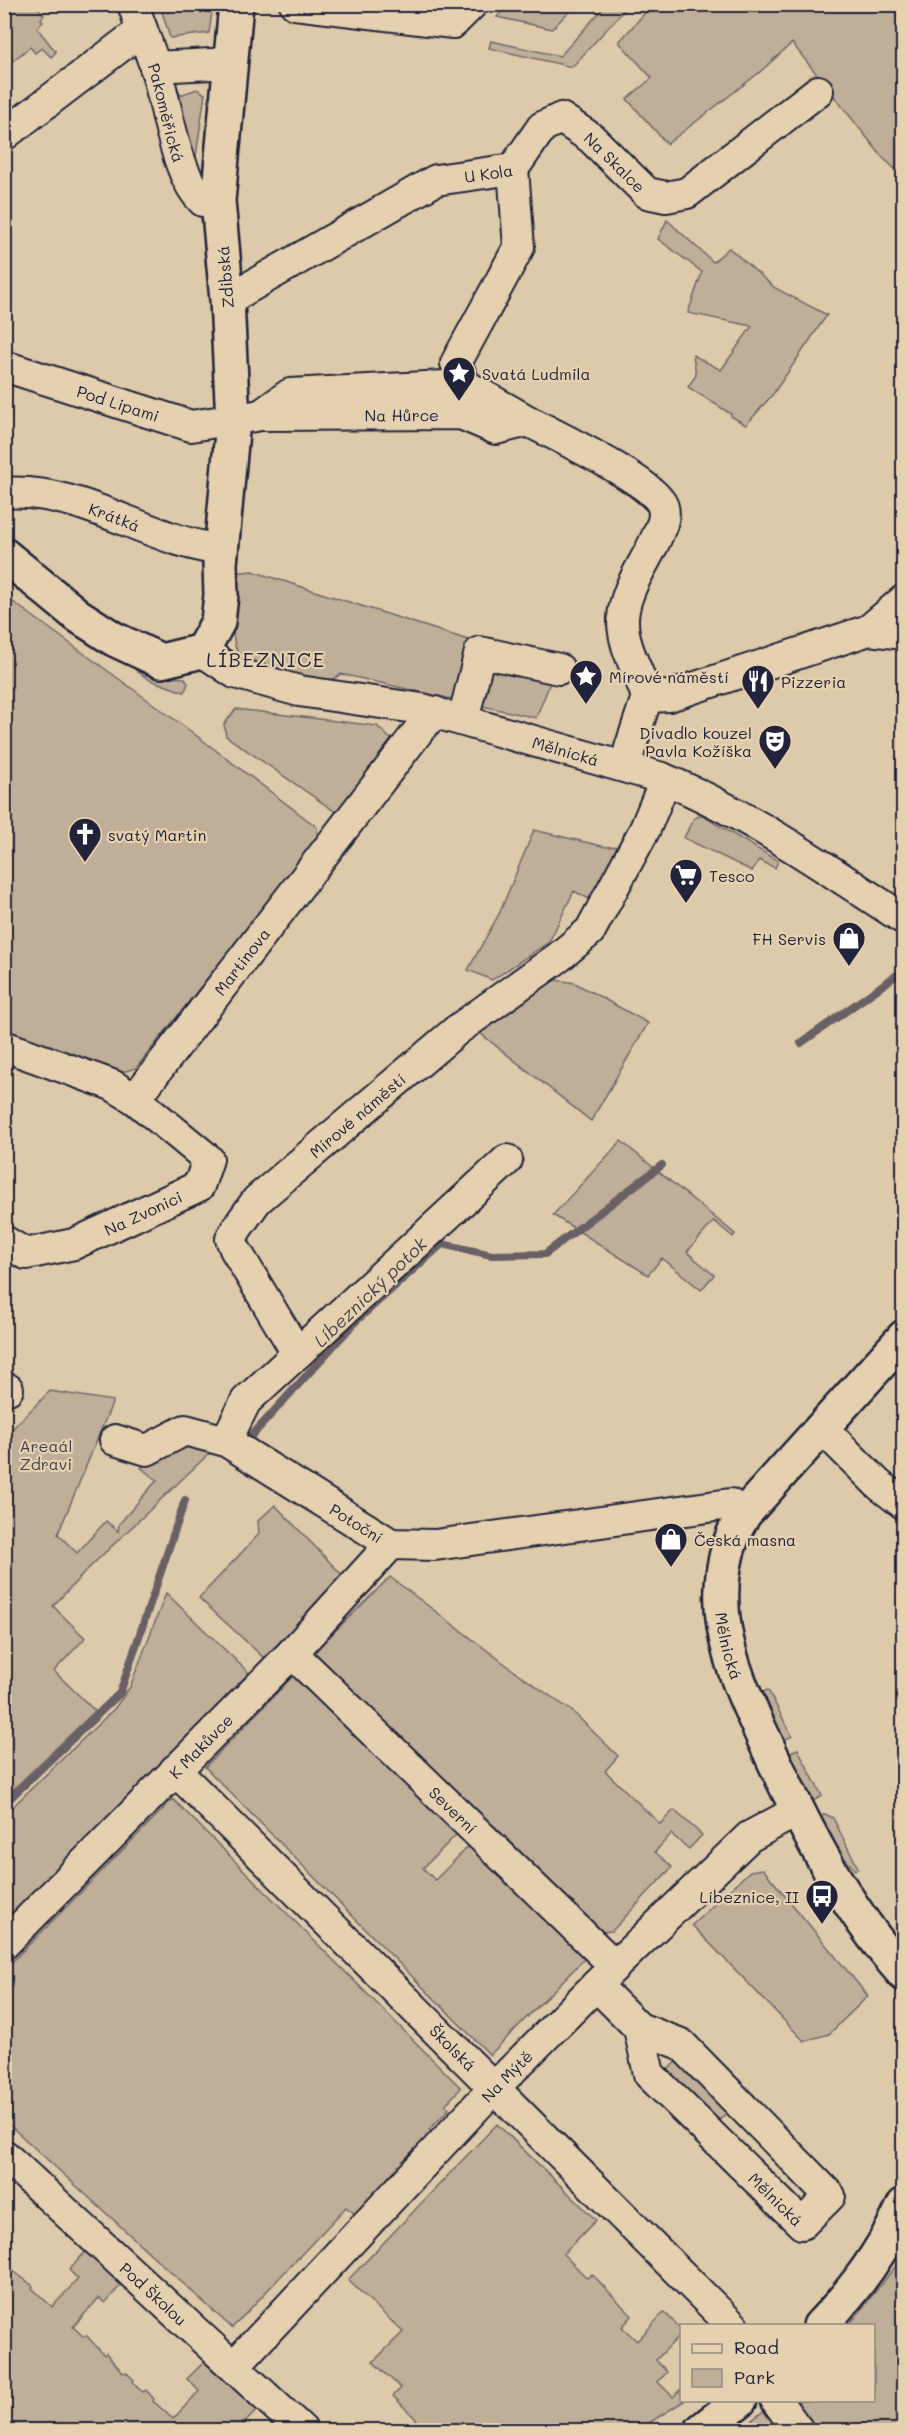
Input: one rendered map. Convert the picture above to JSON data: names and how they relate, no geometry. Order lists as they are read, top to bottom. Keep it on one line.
{"streets":{"street":["Pakoměřická","Na Skalce","U Kola","Zdibská","Pod Lipami","Na Hůrce","Krátká","Mělnická","Martinova","Mírové náměstí","Na Zvonici","Potoční","K Makůvce","Severní","Školská","Na Mýtě","Pod Školou"]},"crossings":[["Pakoměřická","Zdibská"],["Na Skalce","U Kola"],["U Kola","Zdibská"],["U Kola","Na Hůrce"],["Zdibská","Pod Lipami"],["Zdibská","Na Hůrce"],["Zdibská","Krátká"],["Pod Lipami","Na Hůrce"],["Mělnická","Martinova"],["Mělnická","Mírové náměstí"],["Mělnická","Potoční"],["Mělnická","Severní"],["Mělnická","Na Mýtě"],["Martinova","Na Zvonici"],["Potoční","K Makůvce"],["K Makůvce","Severní"],["K Makůvce","Školská"],["Severní","Na Mýtě"],["Školská","Na Mýtě"],["Na Mýtě","Pod Školou"]],"districts":["LÍBEZNICE"],"water":["Líbeznický potok"],"parks":["Areaál Zdravi"],"places":{"place":["Svatá Ludmila","Mírové náměstí"],"restaurant":["Pizzeria"],"theatre":["Divadlo kouzel Pavla Kožíška"],"church":["svatý Martin"],"supermarket":["Tesco"],"shop":["FH Servis","Česká masna"],"bus stop":["Líbeznice, II"]},"legend":["Road","Park"]}
